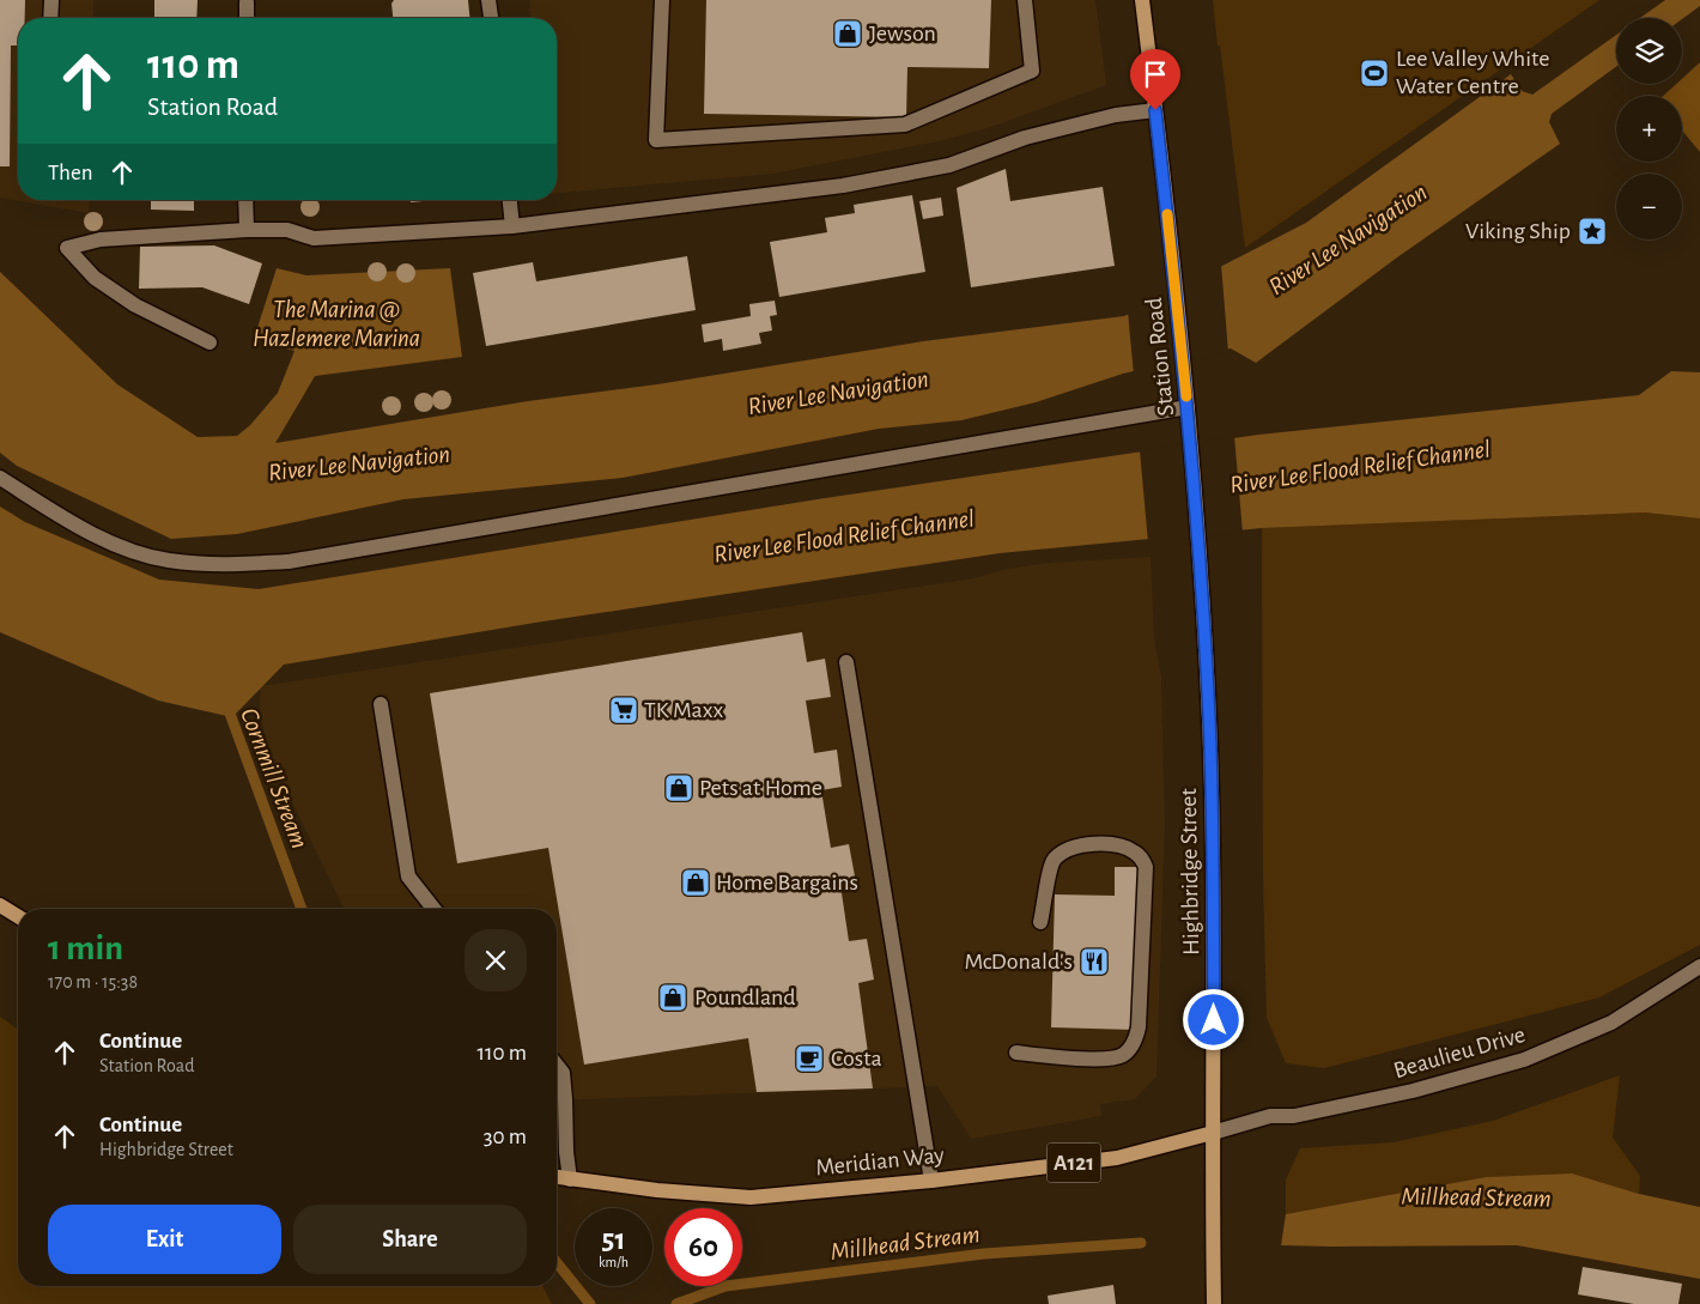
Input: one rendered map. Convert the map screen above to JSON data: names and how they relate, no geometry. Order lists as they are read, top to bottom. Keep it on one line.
{"streets":{"main road":["Station Road","Highbridge Street","Meridian Way","A121"],"street":["Beaulieu Drive"]},"crossings":[["Station Road","Highbridge Street"],["Highbridge Street","Beaulieu Drive"],["Highbridge Street","Meridian Way"],["Beaulieu Drive","Meridian Way"]],"water":["River Lee Navigation","The Marina @ Hazlemere Marina","River Lee Flood Relief Channel","Cornmill Stream","Millhead Stream"],"places":{"shop":["Jewson","Pets at Home","Home Bargains","Poundland"],"sports":["Lee Valley White Water Centre"],"place":["Viking Ship"],"supermarket":["TK Maxx"],"restaurant":["McDonald's"],"cafe":["Costa"]},"page":{"map_buttons":["+","−"],"turn":["110 m","Station Road"],"then":"Then","heading":["1 min","170 m · 15:38"],"list":[{"name":"Continue","note":"Station Road","value":"110 m"},{"name":"Continue","note":"Highbridge Street","value":"30 m"}],"buttons":["Exit","Share"],"speed":"51 km/h","limit":"60"}}
